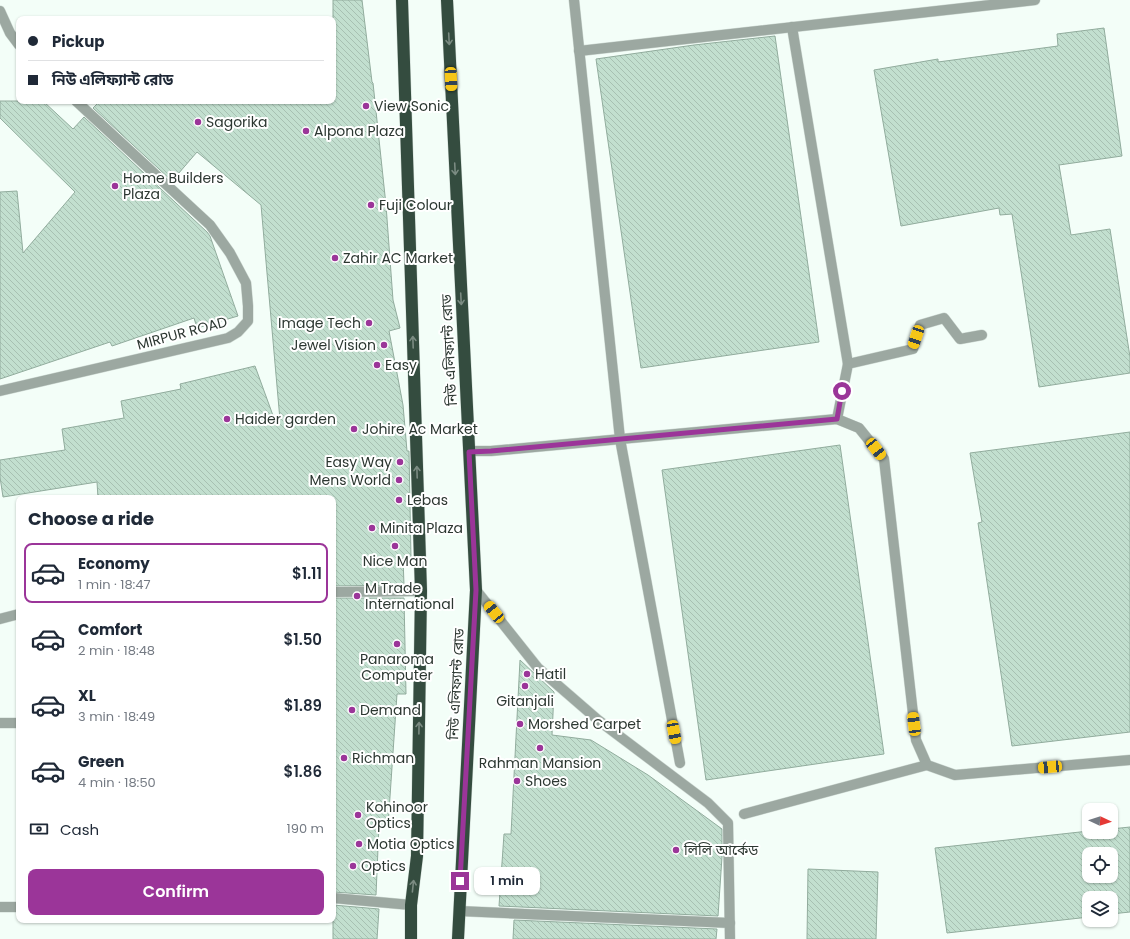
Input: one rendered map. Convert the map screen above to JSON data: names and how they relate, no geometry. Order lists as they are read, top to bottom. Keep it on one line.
{"streets":{"highway":["নিউ এলিফ্যান্ট রোড"],"street":["MIRPUR ROAD"]},"places":["View Sonic","Sagorika","Alpona Plaza","Home Builders Plaza","Fuji Colour","Zahir AC Market","Image Tech","Jewel Vision","Easy","Haider garden","Johire Ac Market","Easy Way","Mens World","Lebas","Minita Plaza","Nice Man","M Trade International","Panaroma Computer","Hatil","Gitanjali","Demand","Morshed Carpet","Rahman Mansion","Richman","Shoes","Kohinoor Optics","Motia Optics","লিলি আর্কেড","Optics"],"north":"right","page":{"banner":["Pickup","নিউ এলিফ্যান্ট রোড"],"heading":"Choose a ride","list":[{"name":"Economy","note":"1 min · 18:47","value":"$1.11"},{"name":"Comfort","note":"2 min · 18:48","value":"$1.50"},{"name":"XL","note":"3 min · 18:49","value":"$1.89"},{"name":"Green","note":"4 min · 18:50","value":"$1.86"}],"pay":["Cash","190 m"],"buttons":"Confirm","bubble":"1 min"}}
